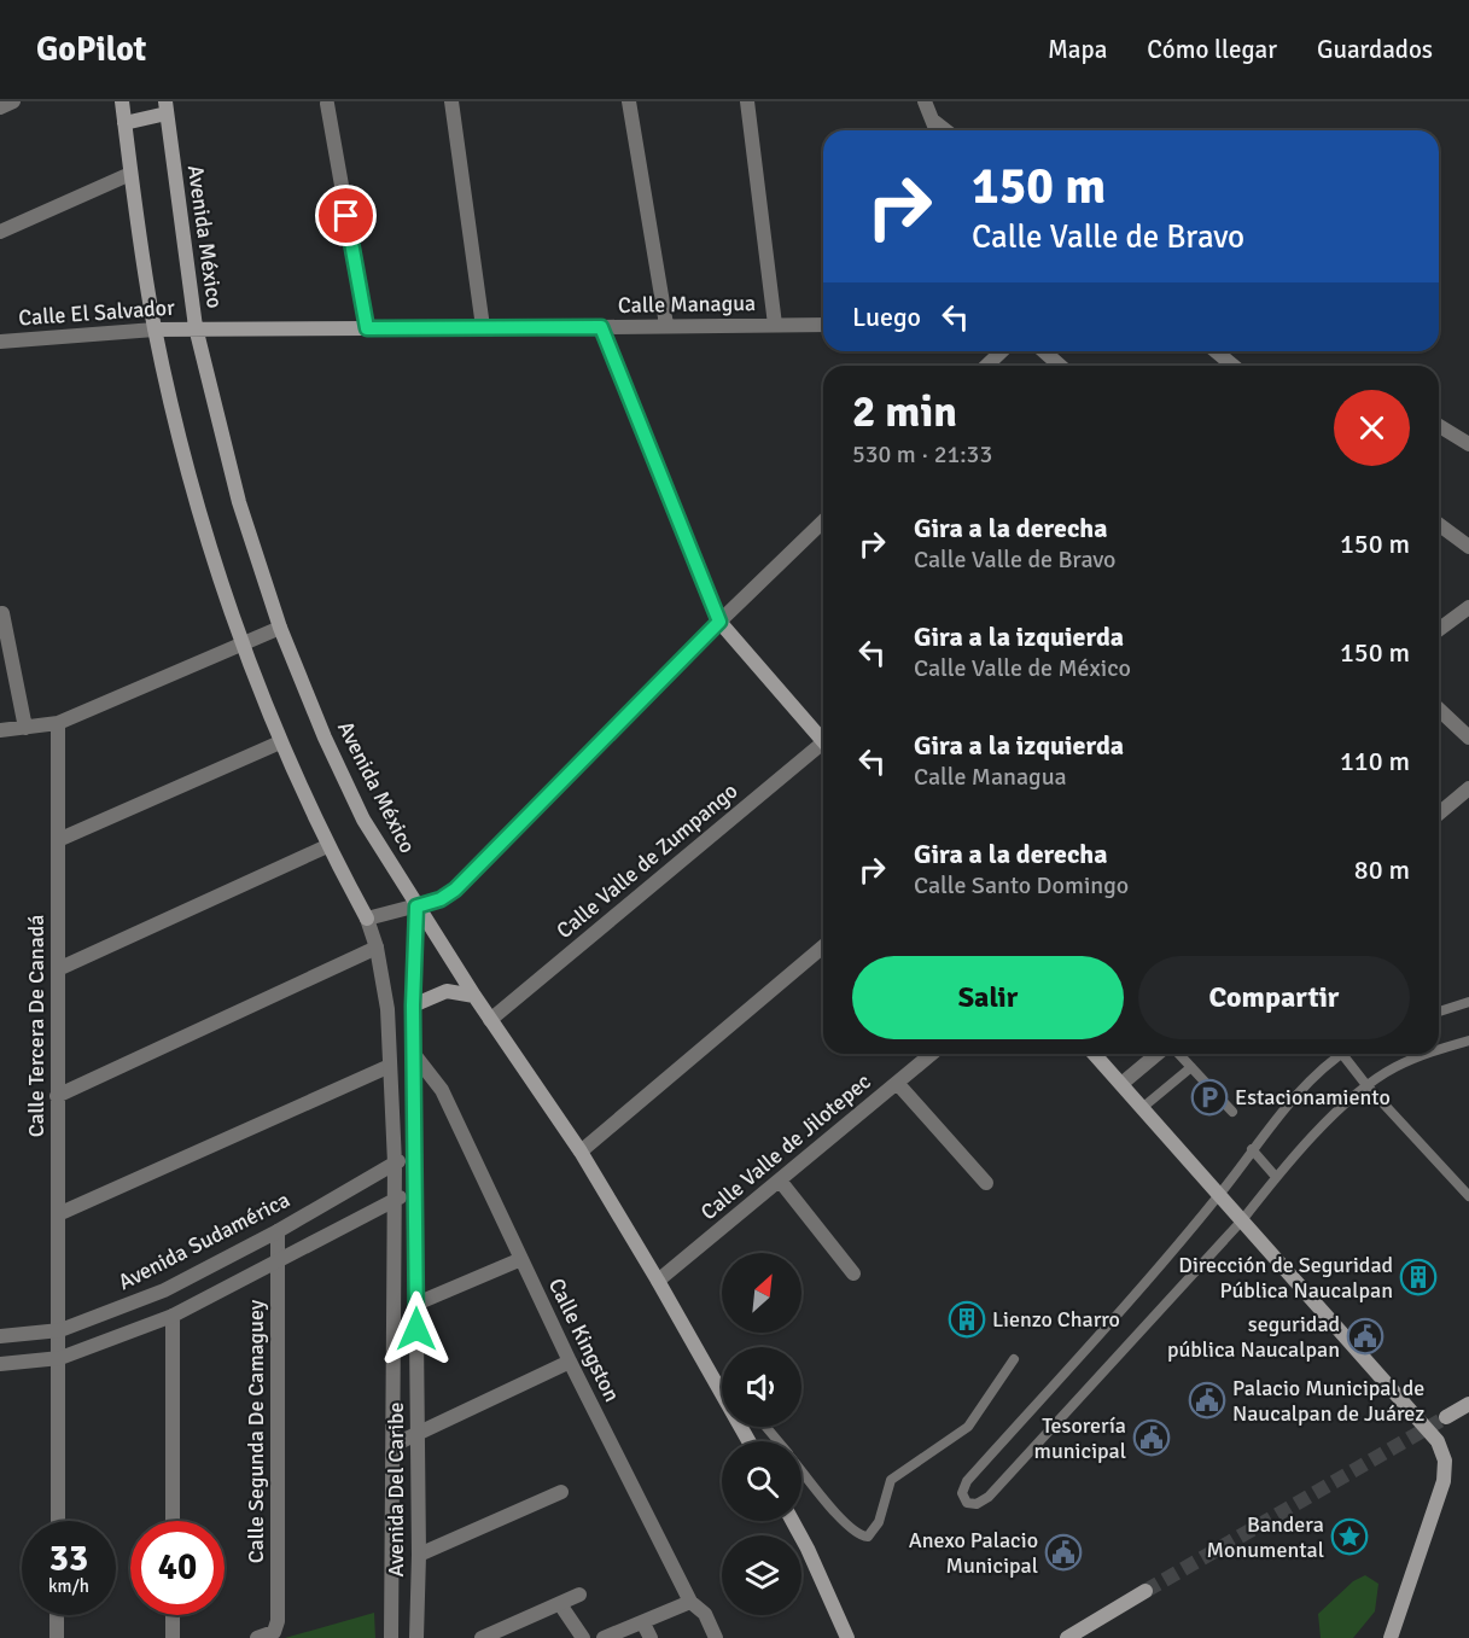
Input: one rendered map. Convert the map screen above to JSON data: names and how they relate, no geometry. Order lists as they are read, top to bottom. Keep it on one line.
{"streets":{"main road":["Avenida México","Calle Managua","Calle El Salvador"],"street":["Calle Valle de Zumpango","Calle Tercera De Canadá","Calle Valle de Jilotepec","Avenida Sudamérica","Calle Kingston","Calle Segunda De Camaguey","Avenida Del Caribe"]},"crossings":[["Avenida México","Calle Managua"],["Avenida México","Calle El Salvador"],["Avenida México","Calle Valle de Zumpango"],["Avenida México","Calle Valle de Jilotepec"],["Avenida México","Avenida Del Caribe"],["Calle Managua","Calle El Salvador"],["Calle Tercera De Canadá","Avenida Sudamérica"],["Avenida Sudamérica","Calle Segunda De Camaguey"],["Avenida Sudamérica","Avenida Del Caribe"],["Calle Kingston","Avenida Del Caribe"]],"places":{"parking":["Estacionamiento"],"building":["Dirección de Seguridad Pública Naucalpan","Lienzo Charro"],"public building":["seguridad pública Naucalpan","Palacio Municipal de Naucalpan de Juárez","Tesorería municipal","Anexo Palacio Municipal"],"place":["Bandera Monumental"]},"north":"top right","page":{"header":"GoPilot","nav":["Mapa","Cómo llegar","Guardados"],"turn":["150 m","Calle Valle de Bravo"],"then":"Luego","heading":["2 min","530 m · 21:33"],"list":[{"name":"Gira a la derecha","note":"Calle Valle de Bravo","value":"150 m"},{"name":"Gira a la izquierda","note":"Calle Valle de México","value":"150 m"},{"name":"Gira a la izquierda","note":"Calle Managua","value":"110 m"},{"name":"Gira a la derecha","note":"Calle Santo Domingo","value":"80 m"}],"buttons":["Salir","Compartir"],"speed":"33 km/h","limit":"40"}}
